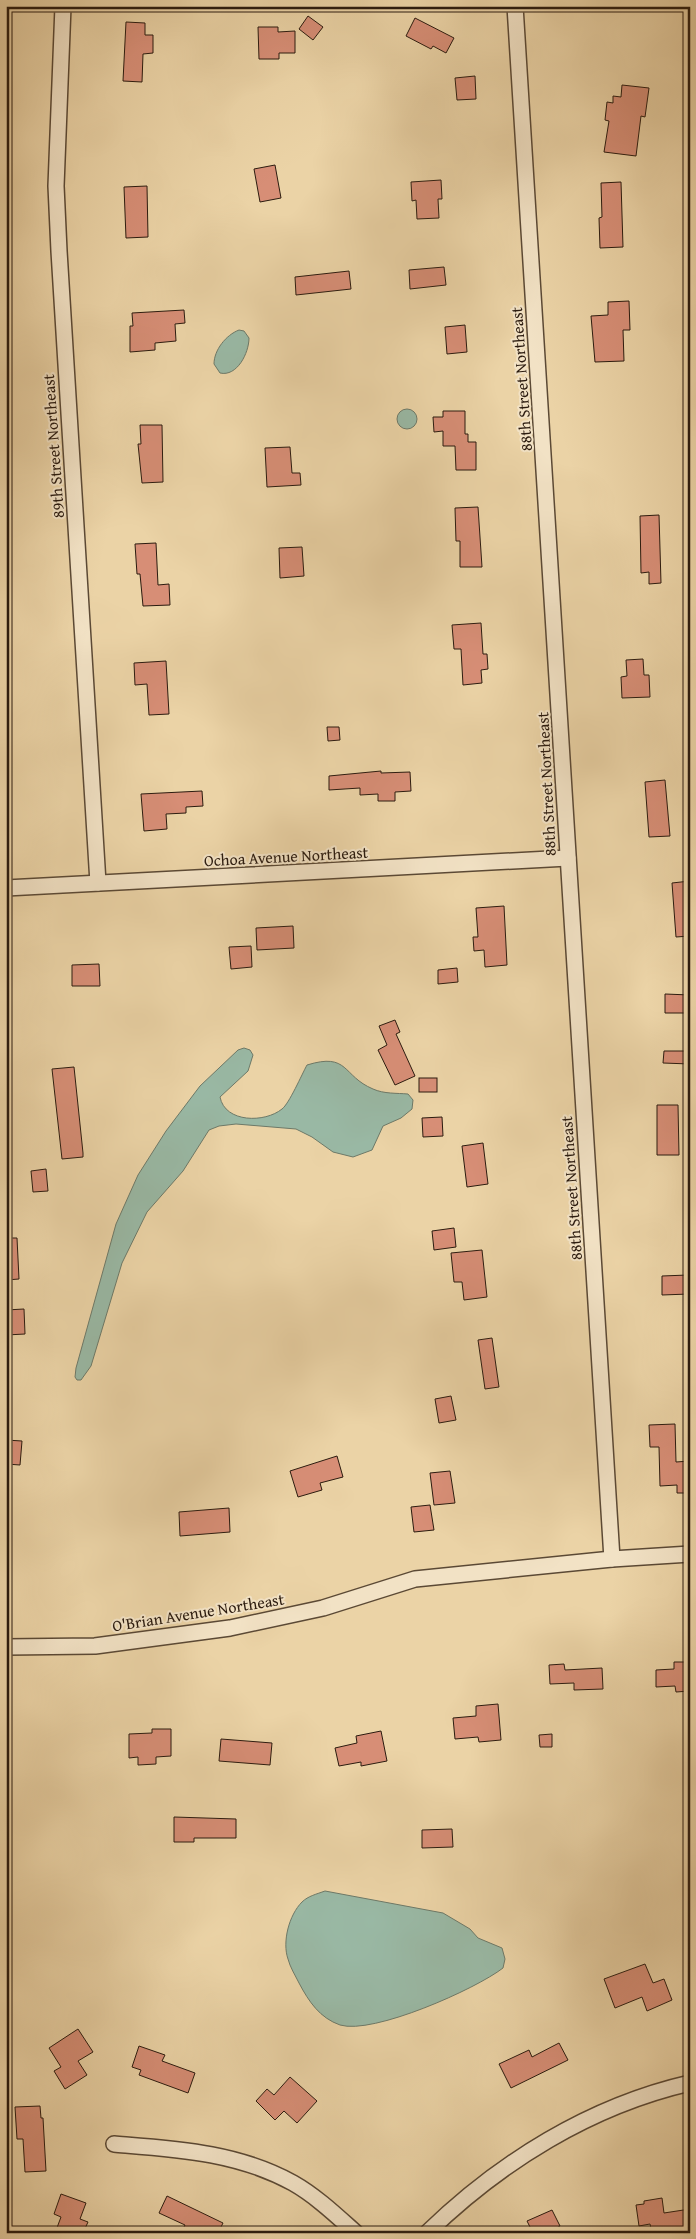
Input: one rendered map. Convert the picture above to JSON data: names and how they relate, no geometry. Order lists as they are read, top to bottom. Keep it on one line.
{"streets":{"street":["88th Street Northeast","89th Street Northeast","Ochoa Avenue Northeast","O'Brian Avenue Northeast"]},"crossings":[["88th Street Northeast","Ochoa Avenue Northeast"],["88th Street Northeast","O'Brian Avenue Northeast"],["89th Street Northeast","Ochoa Avenue Northeast"]]}
